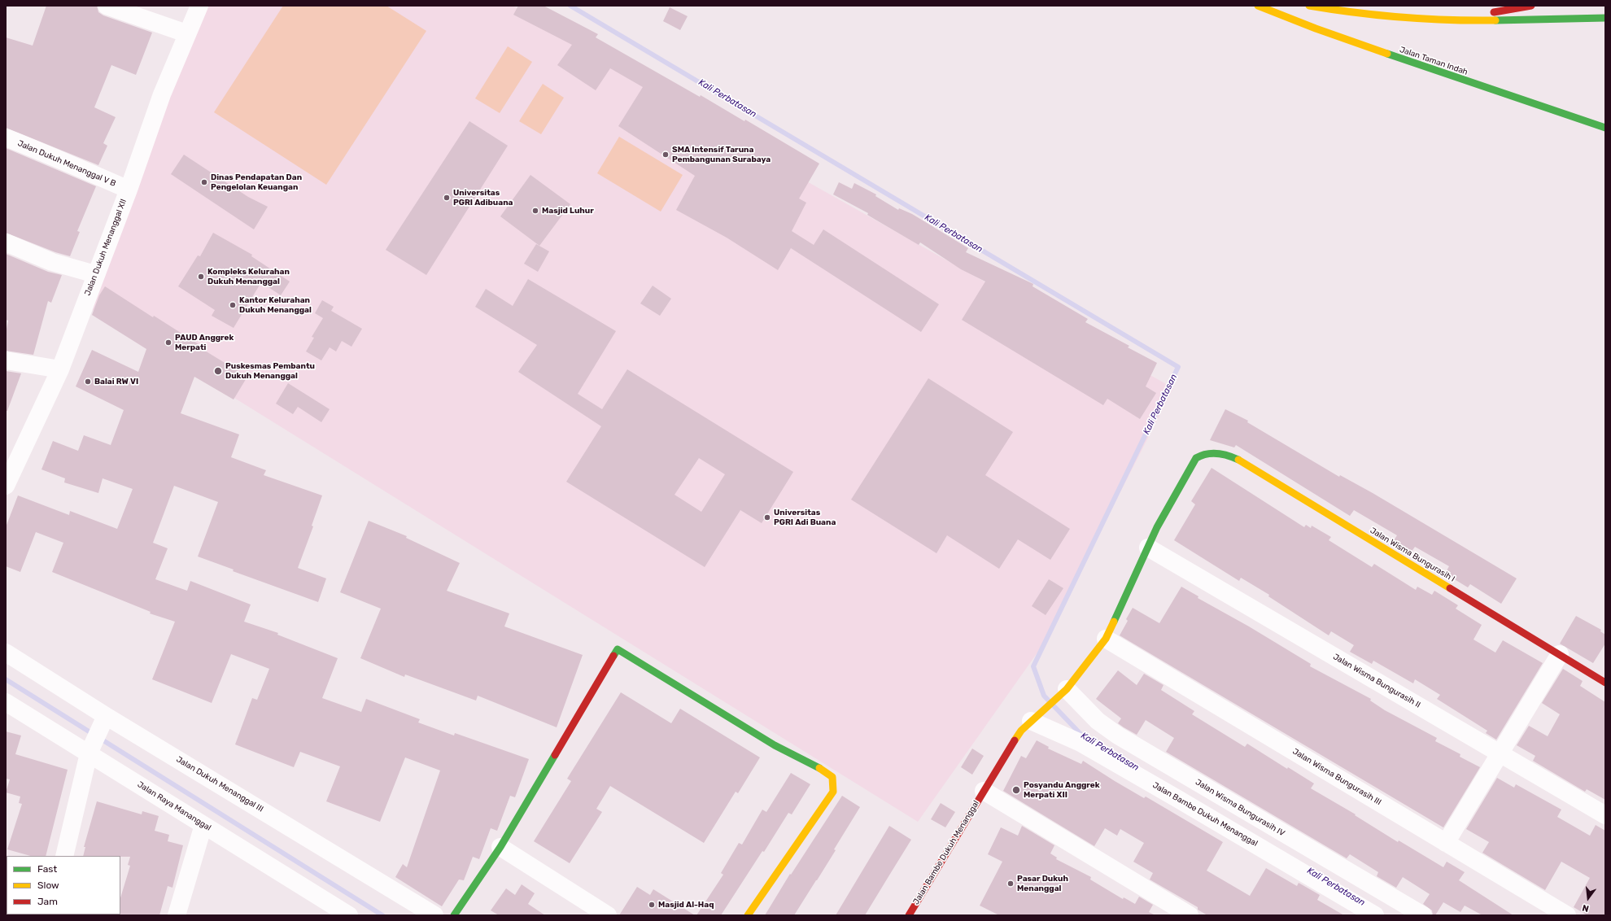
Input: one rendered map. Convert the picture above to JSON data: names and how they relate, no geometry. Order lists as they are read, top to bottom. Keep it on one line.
{"streets":{"main road":["Jalan Taman Indah","Jalan Wisma Bungurasih I","Jalan Bambe Dukuh Menanggal"],"street":["Jalan Dukuh Menanggal V B","Jalan Dukuh Menanggal XII","Jalan Wisma Bungurasih II","Jalan Wisma Bungurasih III","Jalan Dukuh Menanggal III","Jalan Raya Mananggal","Jalan Wisma Bungurasih IV"]},"crossings":[["Jalan Dukuh Menanggal V B","Jalan Dukuh Menanggal XII"],["Jalan Wisma Bungurasih I","Jalan Bambe Dukuh Menanggal"],["Jalan Wisma Bungurasih II","Jalan Bambe Dukuh Menanggal"],["Jalan Wisma Bungurasih III","Jalan Bambe Dukuh Menanggal"],["Jalan Wisma Bungurasih IV","Jalan Bambe Dukuh Menanggal"]],"water":["Kali Perbatasan"],"places":["SMA Intensif Taruna Pembangunan Surabaya","Dinas Pendapatan Dan Pengelolan Keuangan","Universitas PGRI Adibuana","Masjid Luhur","Kompleks Kelurahan Dukuh Menanggal","Kantor Kelurahan Dukuh Menanggal","PAUD Anggrek Merpati","Puskesmas Pembantu Dukuh Menanggal","Balai RW VI","Universitas PGRI Adi Buana","Posyandu Anggrek Merpati XII","Pasar Dukuh Menanggal","Masjid Al-Haq"],"legend":["Fast","Slow","Jam"],"north":"bottom"}
